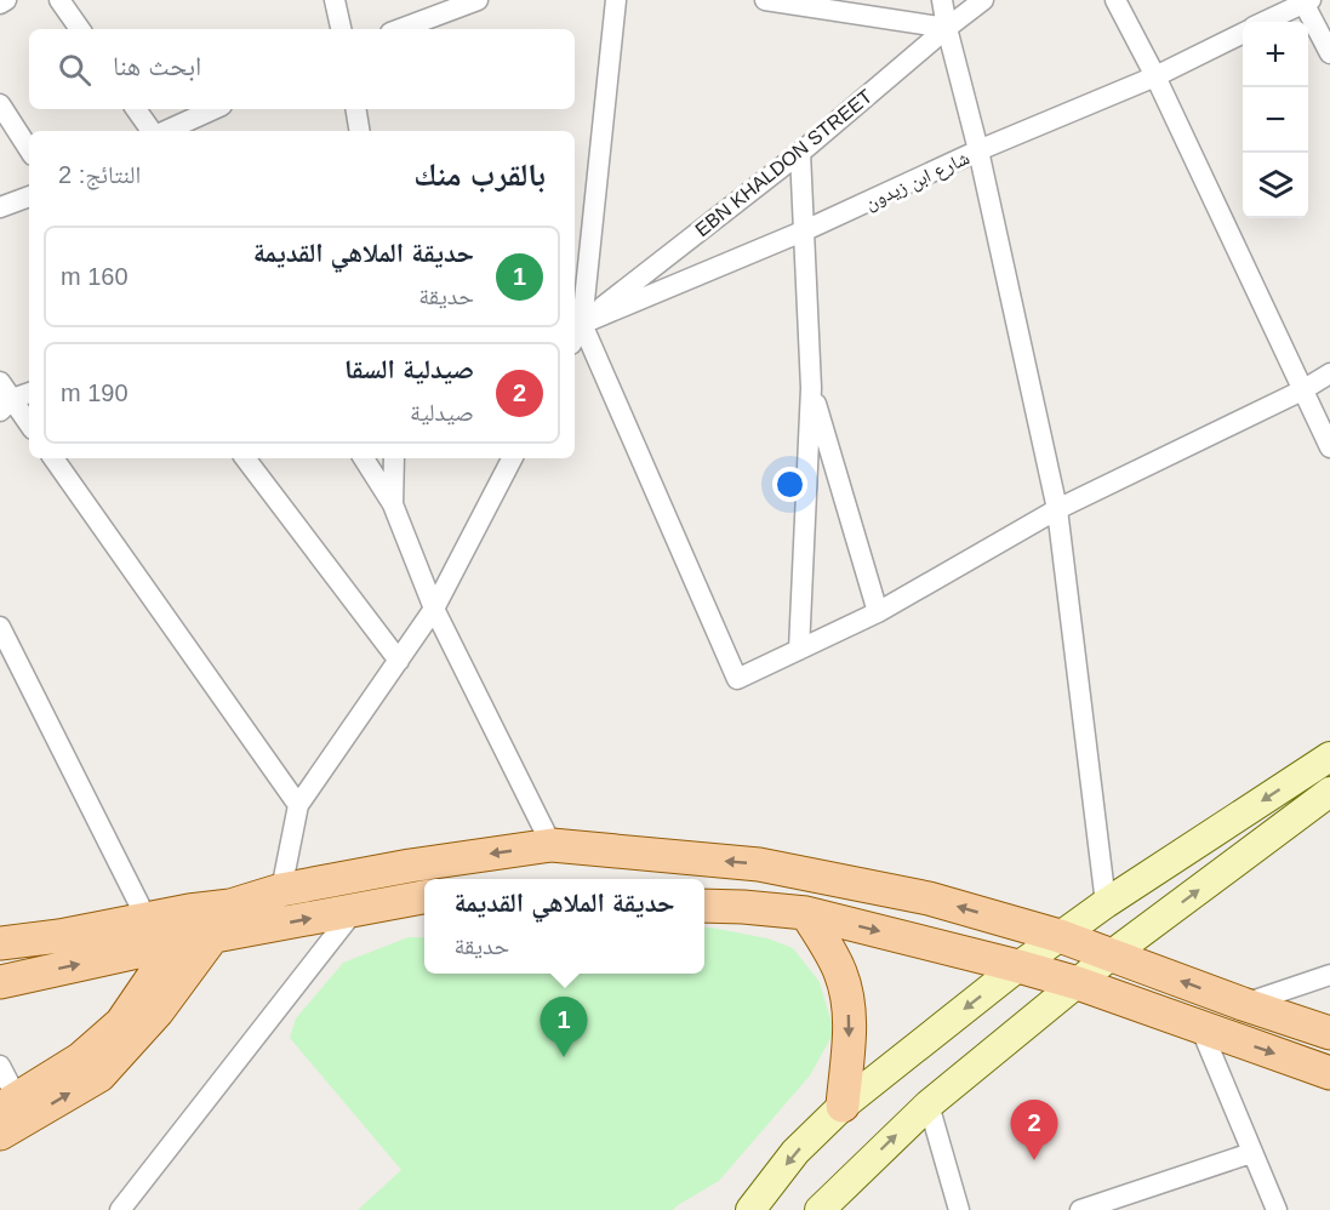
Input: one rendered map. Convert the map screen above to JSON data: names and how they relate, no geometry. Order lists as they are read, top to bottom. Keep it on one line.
{"streets":{"street":["EBN KHALDON STREET","شارع ابن زيدون"]},"crossings":[["EBN KHALDON STREET","شارع ابن زيدون"]],"page":{"map_buttons":["+","−"],"search":"ابحث هنا","heading":["بالقرب منك","النتائج: 2"],"list":[{"mark":"1","name":"حديقة الملاهي القديمة","note":"حديقة","value":"160 m"},{"mark":"2","name":"صيدلية السقا","note":"صيدلية","value":"190 m"}],"popup":["حديقة الملاهي القديمة","حديقة"],"pins":["1","2"]}}
